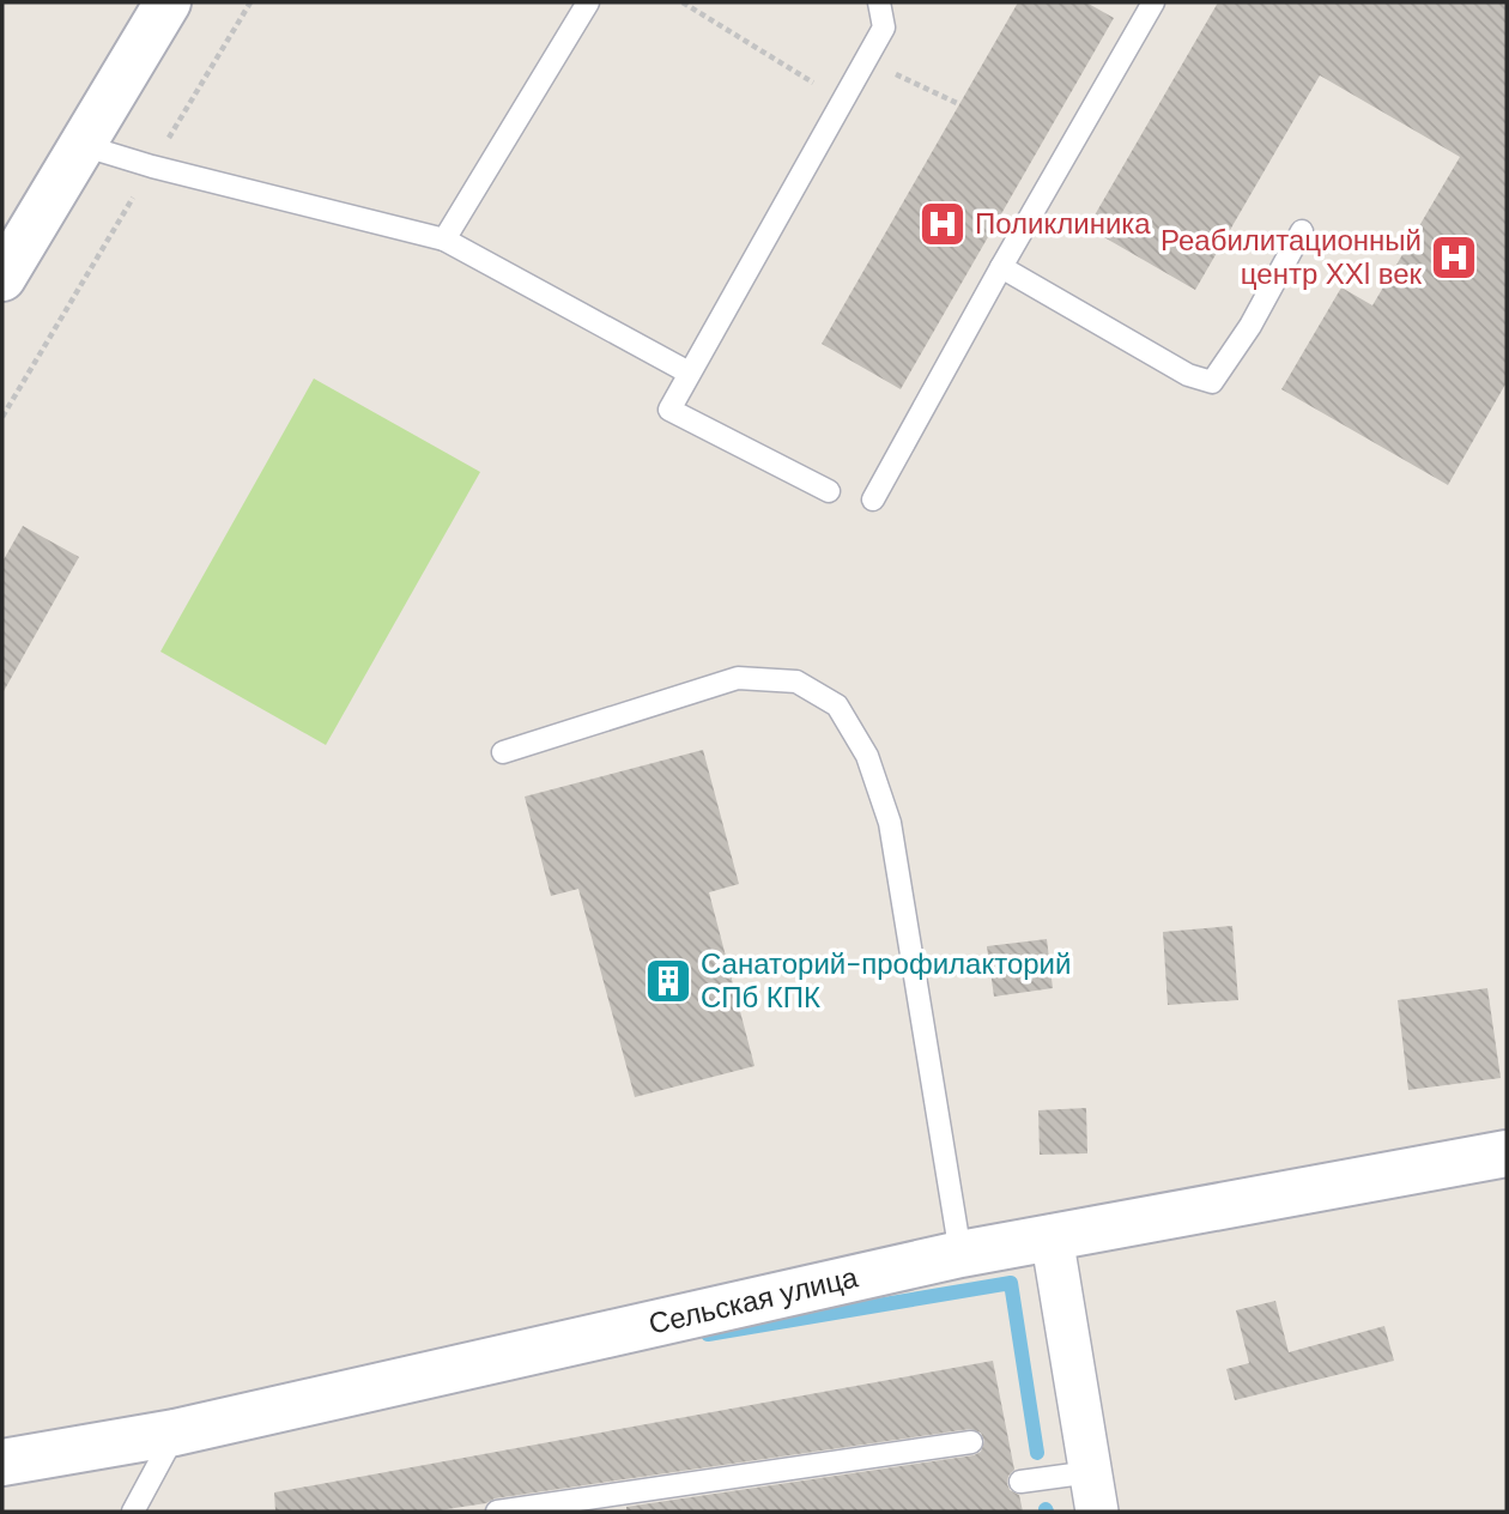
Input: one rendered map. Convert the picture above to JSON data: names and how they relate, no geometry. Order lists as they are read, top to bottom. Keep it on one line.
{"streets":{"street":["Сельская улица"]},"places":{"hospital":["Поликлиника","Реабилитационный центр ХХI век"],"building":["Санаторий-профилакторий СПб КПК"]}}
